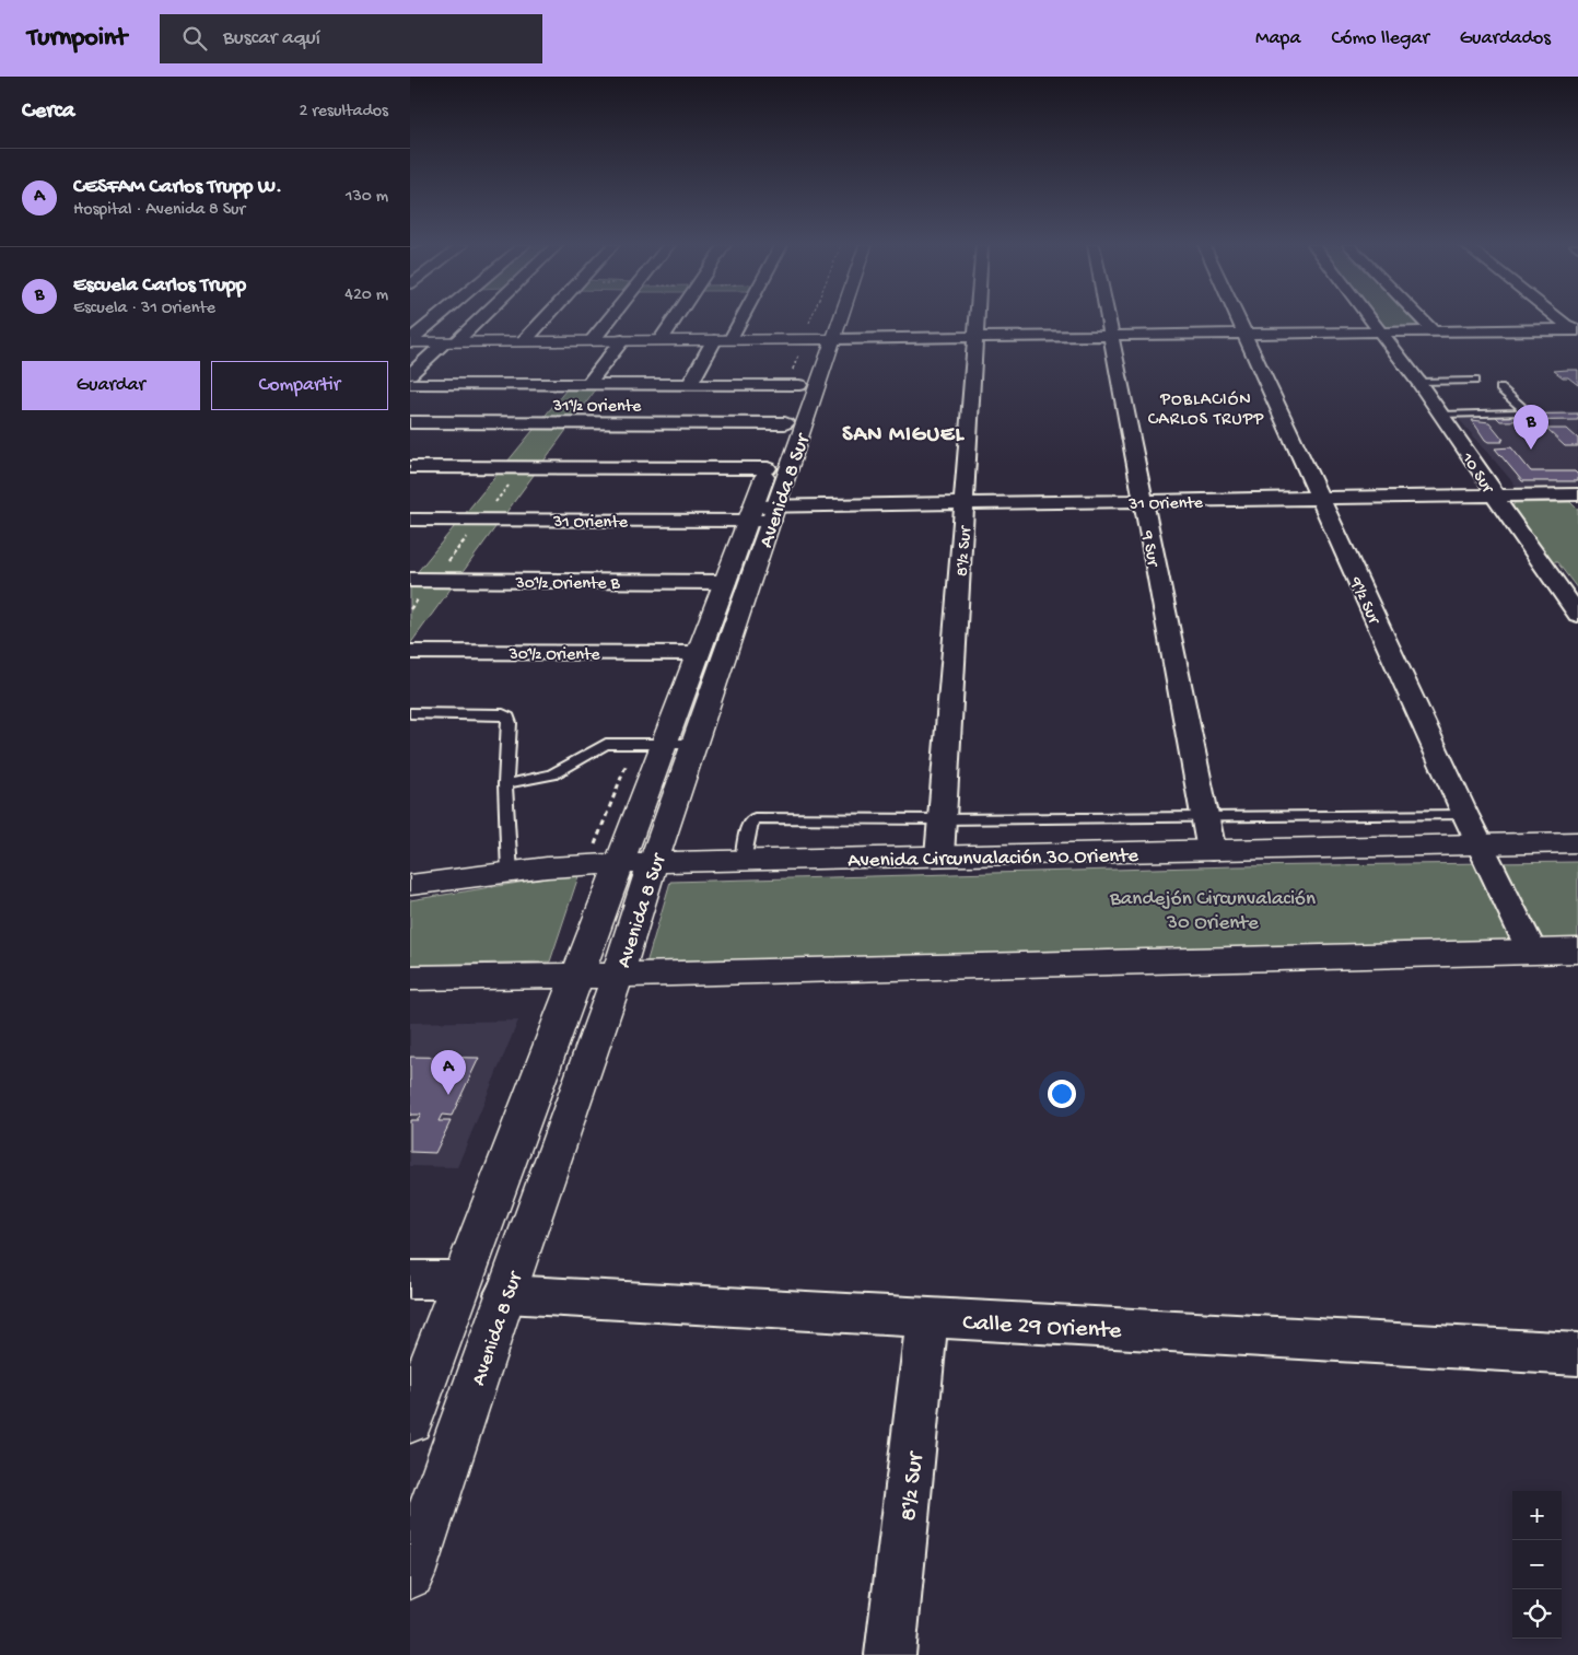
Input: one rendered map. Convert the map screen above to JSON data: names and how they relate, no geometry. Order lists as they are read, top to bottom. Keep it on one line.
{"streets":{"street":["31½ Oriente","10 Sur","Avenida 8 Sur","31 Oriente","9 Sur","8½ Sur","30½ Oriente B","9½ Sur","30½ Oriente","Avenida Circunvalación 30 Oriente","Calle 29 Oriente"]},"crossings":[["31½ Oriente","Avenida 8 Sur"],["10 Sur","31 Oriente"],["Avenida 8 Sur","31 Oriente"],["Avenida 8 Sur","30½ Oriente B"],["Avenida 8 Sur","30½ Oriente"],["Avenida 8 Sur","Avenida Circunvalación 30 Oriente"],["Avenida 8 Sur","Calle 29 Oriente"],["31 Oriente","9 Sur"],["31 Oriente","8½ Sur"],["31 Oriente","9½ Sur"],["9 Sur","Avenida Circunvalación 30 Oriente"],["8½ Sur","Avenida Circunvalación 30 Oriente"],["8½ Sur","Calle 29 Oriente"],["9½ Sur","Avenida Circunvalación 30 Oriente"]],"districts":["POBLACIÓN CARLOS TRUPP","SAN MIGUEL"],"parks":["Bandejón Circunvalación 30 Oriente"],"page":{"header":"Turnpoint","search":"Buscar aquí","nav":["Mapa","Cómo llegar","Guardados"],"heading":["Cerca","2 resultados"],"list":[{"mark":"A","name":"CESFAM Carlos Trupp W.","note":"Hospital · Avenida 8 Sur","value":"130 m"},{"mark":"B","name":"Escuela Carlos Trupp","note":"Escuela · 31 Oriente","value":"420 m"}],"buttons":["Guardar","Compartir"],"pins":["B","A"],"map_buttons":["+","−"]}}
